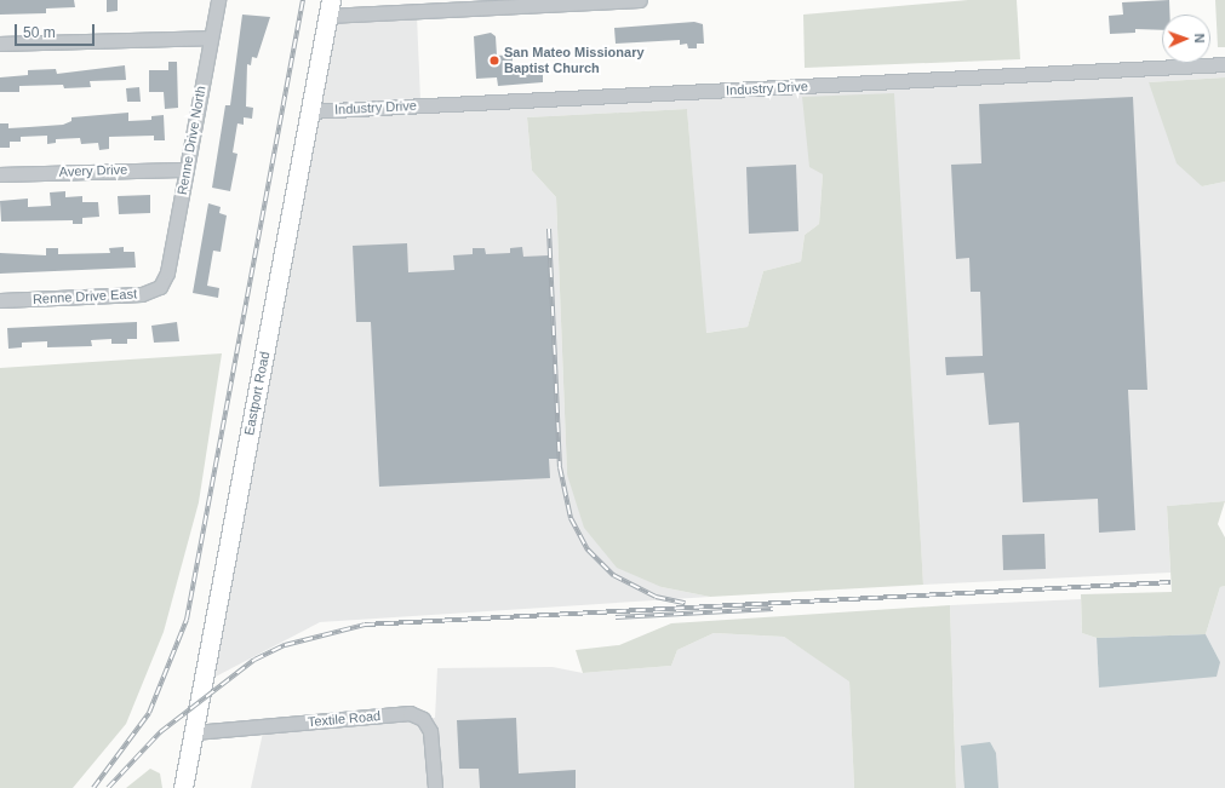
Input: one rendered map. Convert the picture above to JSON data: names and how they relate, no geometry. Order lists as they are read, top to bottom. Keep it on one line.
{"streets":{"street":["Industry Drive","Renne Drive North","Avery Drive","Renne Drive East","Eastport Road","Textile Road"]},"crossings":[["Industry Drive","Eastport Road"],["Renne Drive North","Avery Drive"],["Renne Drive North","Renne Drive East"],["Eastport Road","Textile Road"]],"places":["San Mateo Missionary Baptist Church"],"scale_bar":"50 m","north":"right"}
